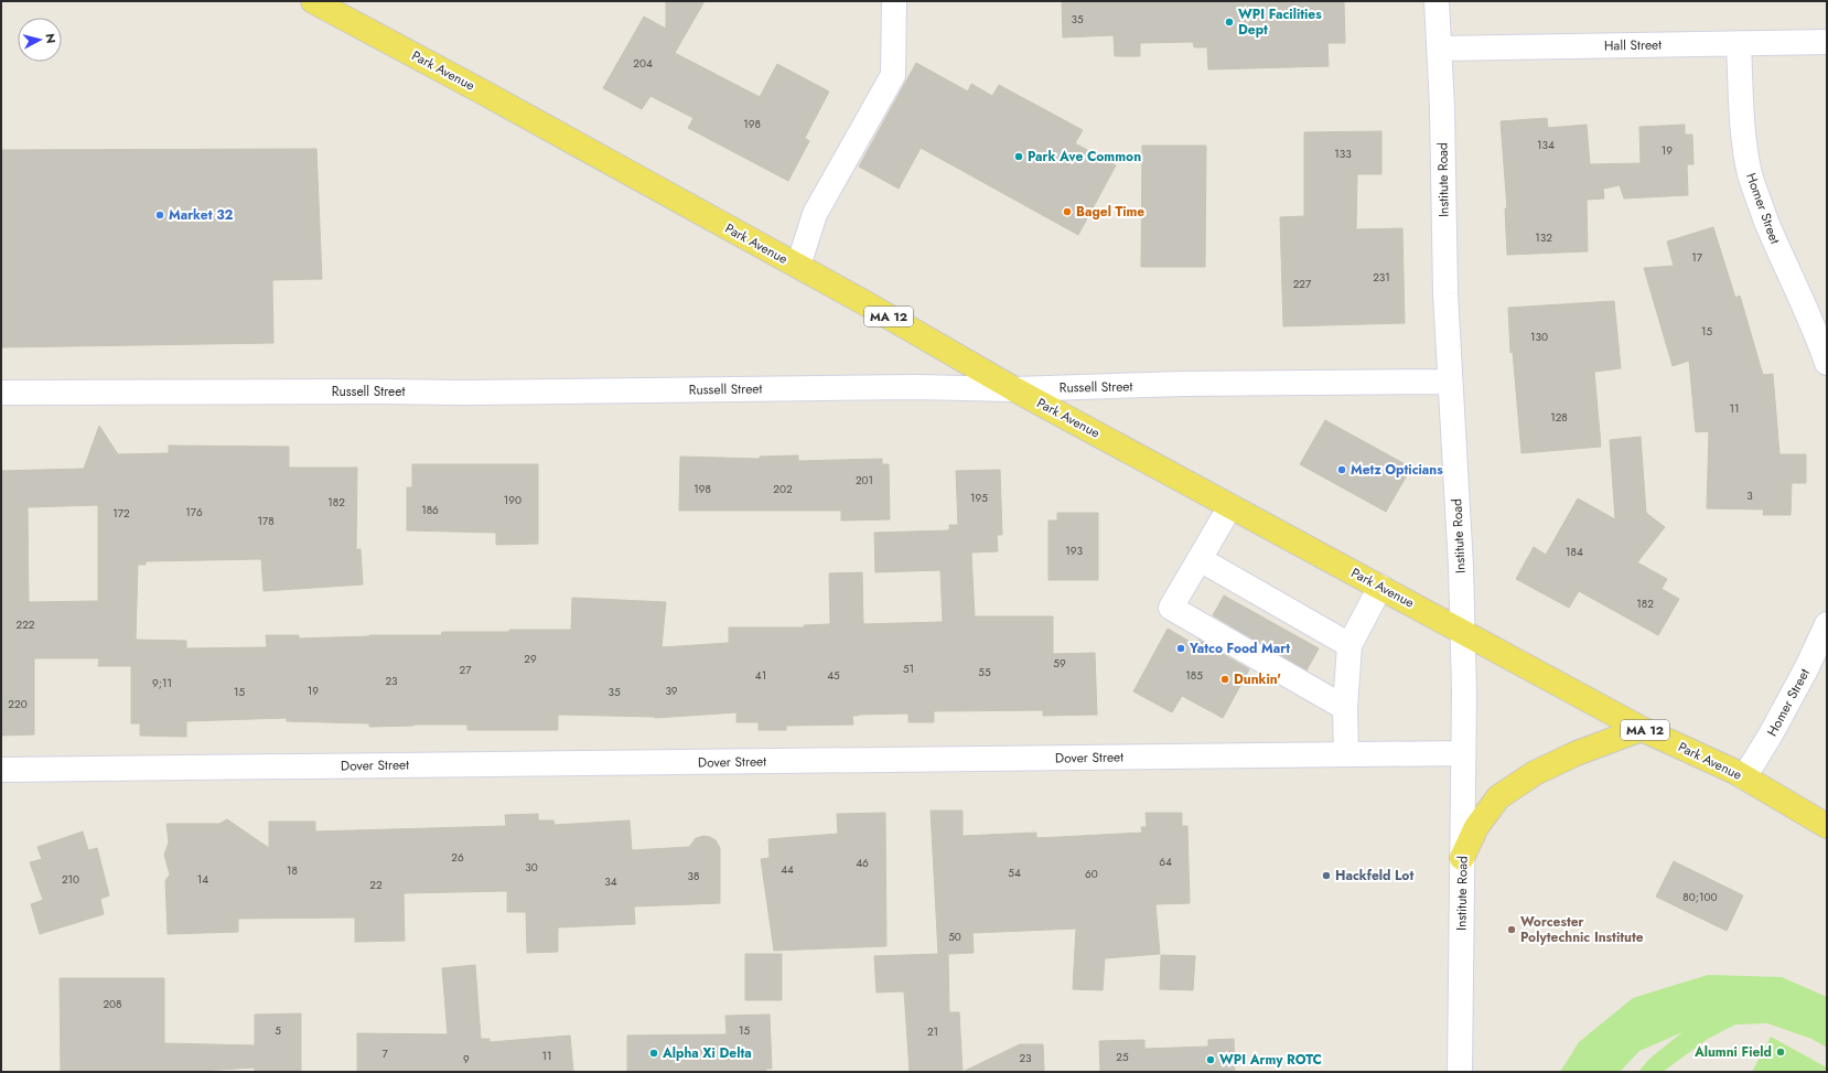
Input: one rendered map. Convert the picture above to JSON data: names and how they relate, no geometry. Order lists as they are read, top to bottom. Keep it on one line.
{"streets":{"main road":["Park Avenue","MA 12"],"street":["Hall Street","Institute Road","Homer Street","Russell Street","Dover Street"]},"crossings":[["Hall Street","Institute Road"],["Hall Street","Homer Street"],["Park Avenue","Institute Road"],["Park Avenue","Homer Street"],["Park Avenue","Russell Street"],["Institute Road","Russell Street"],["Institute Road","Dover Street"]],"places":["WPI Facilities Dept","Park Ave Common","Bagel Time","Market 32","Metz Opticians","Yatco Food Mart","Dunkin'","Hackfeld Lot","Worcester Polytechnic Institute","Alumni Field","Alpha Xi Delta","WPI Army ROTC"],"house_numbers":["35","204","198","134","19","133","132","17","231","227","15","130","11","128","201","198","202","3","195","190","182","186","176","172","178","193","184","182","222","29","59","51","27","55","41","45","185","23","9;11","19","39","15","35","220","26","64","46","30","44","18","54","60","38","210","14","34","22","80;100","50","208","5","15","21","7","11","25","23","9"],"north":"right"}
